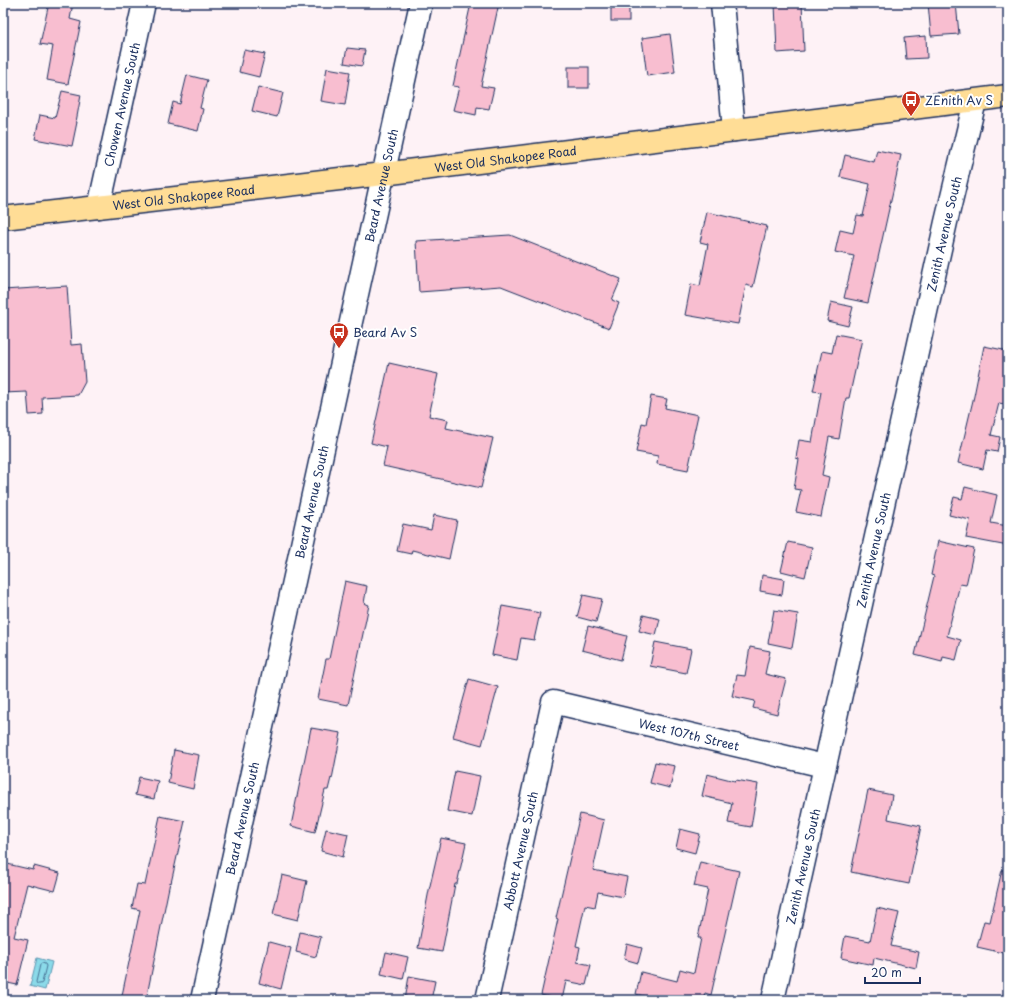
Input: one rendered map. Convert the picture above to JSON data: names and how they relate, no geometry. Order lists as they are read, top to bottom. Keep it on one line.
{"streets":{"main road":["West Old Shakopee Road"],"street":["Chowen Avenue South","Beard Avenue South","Zenith Avenue South","West 107th Street","Abbott Avenue South"]},"crossings":[["Chowen Avenue South","West Old Shakopee Road"],["West Old Shakopee Road","Beard Avenue South"],["West Old Shakopee Road","Zenith Avenue South"],["Zenith Avenue South","West 107th Street"],["West 107th Street","Abbott Avenue South"]],"places":{"bus stop":["ZEnith Av S","Beard Av S"]},"scale_bar":"20 m"}
